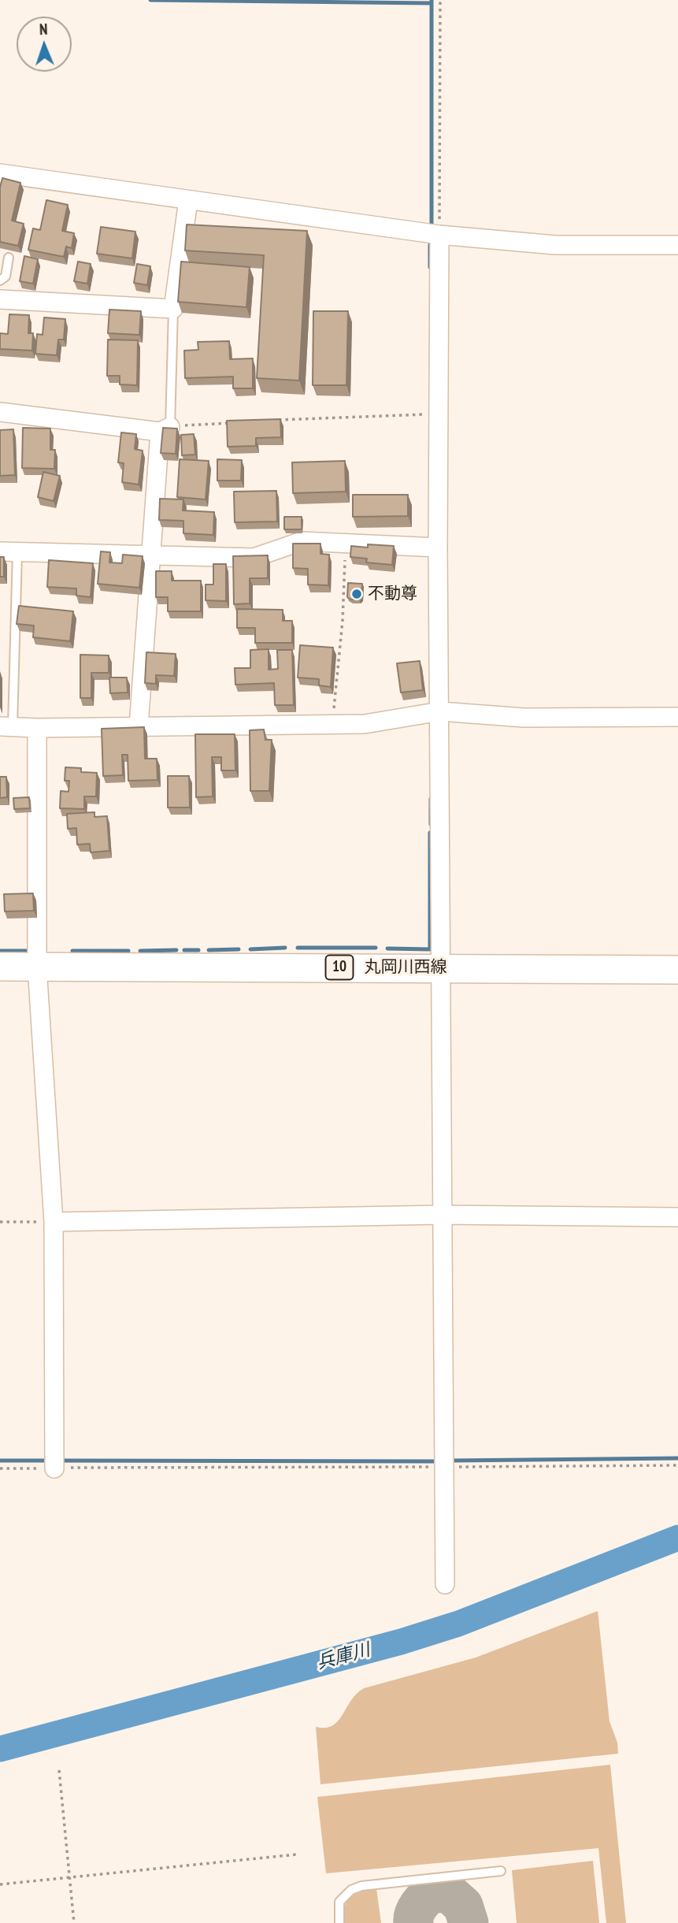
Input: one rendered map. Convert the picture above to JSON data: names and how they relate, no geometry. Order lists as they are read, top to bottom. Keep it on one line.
{"streets":{"main road":["10","丸岡川西線"]},"water":["兵庫川"],"places":["不動尊"],"north":"top"}
